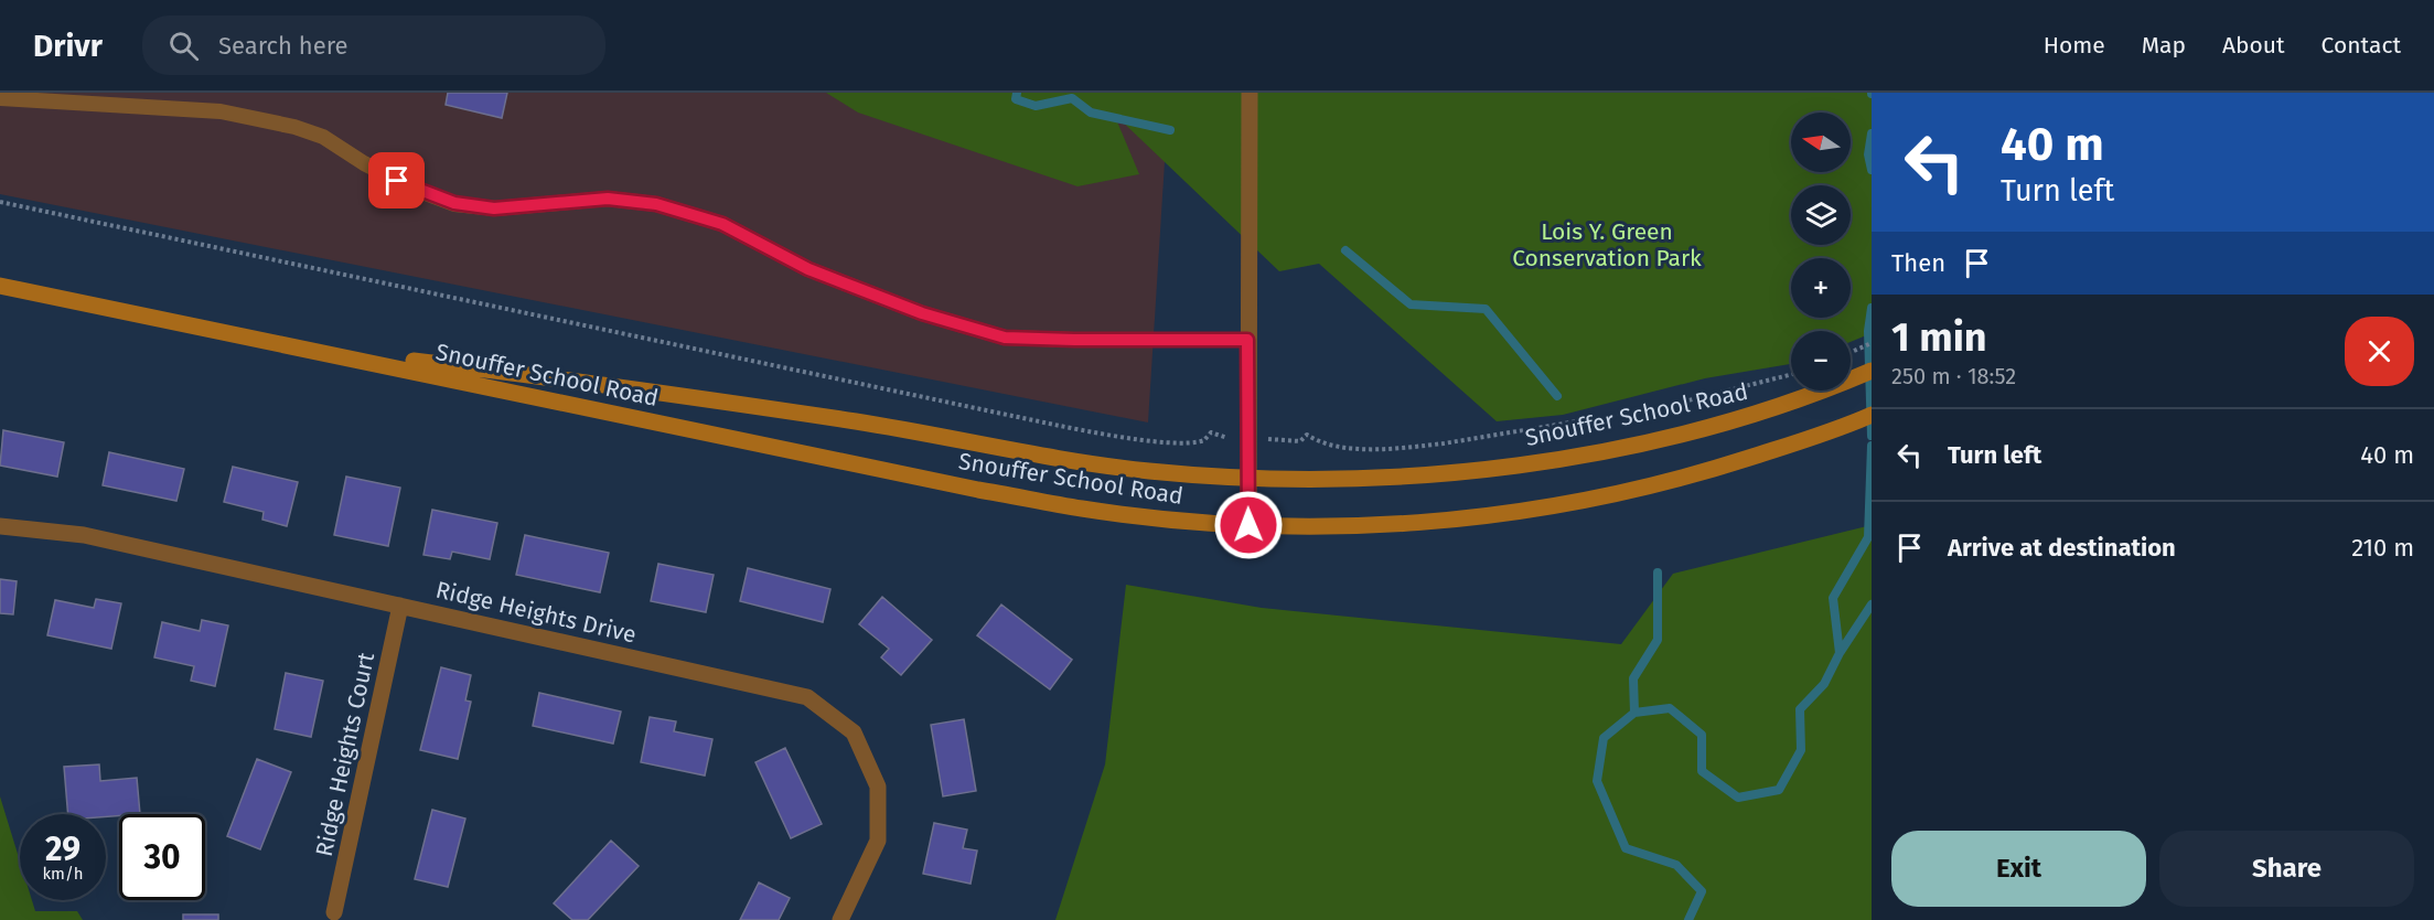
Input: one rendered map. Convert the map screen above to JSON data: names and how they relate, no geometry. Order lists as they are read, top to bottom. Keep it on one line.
{"streets":{"main road":["Snouffer School Road"],"street":["Ridge Heights Drive","Ridge Heights Court"]},"crossings":[["Ridge Heights Drive","Ridge Heights Court"]],"parks":["Lois Y. Green Conservation Park"],"north":"left","page":{"header":"Drivr","search":"Search here","nav":["Home","Map","About","Contact"],"turn":["40 m","Turn left"],"map_buttons":["+","−"],"then":"Then","heading":["1 min","250 m · 18:52"],"list":[{"name":"Turn left","value":"40 m"},{"name":"Arrive at destination","value":"210 m"}],"speed":"29 km/h","limit":"30","buttons":["Exit","Share"]}}
